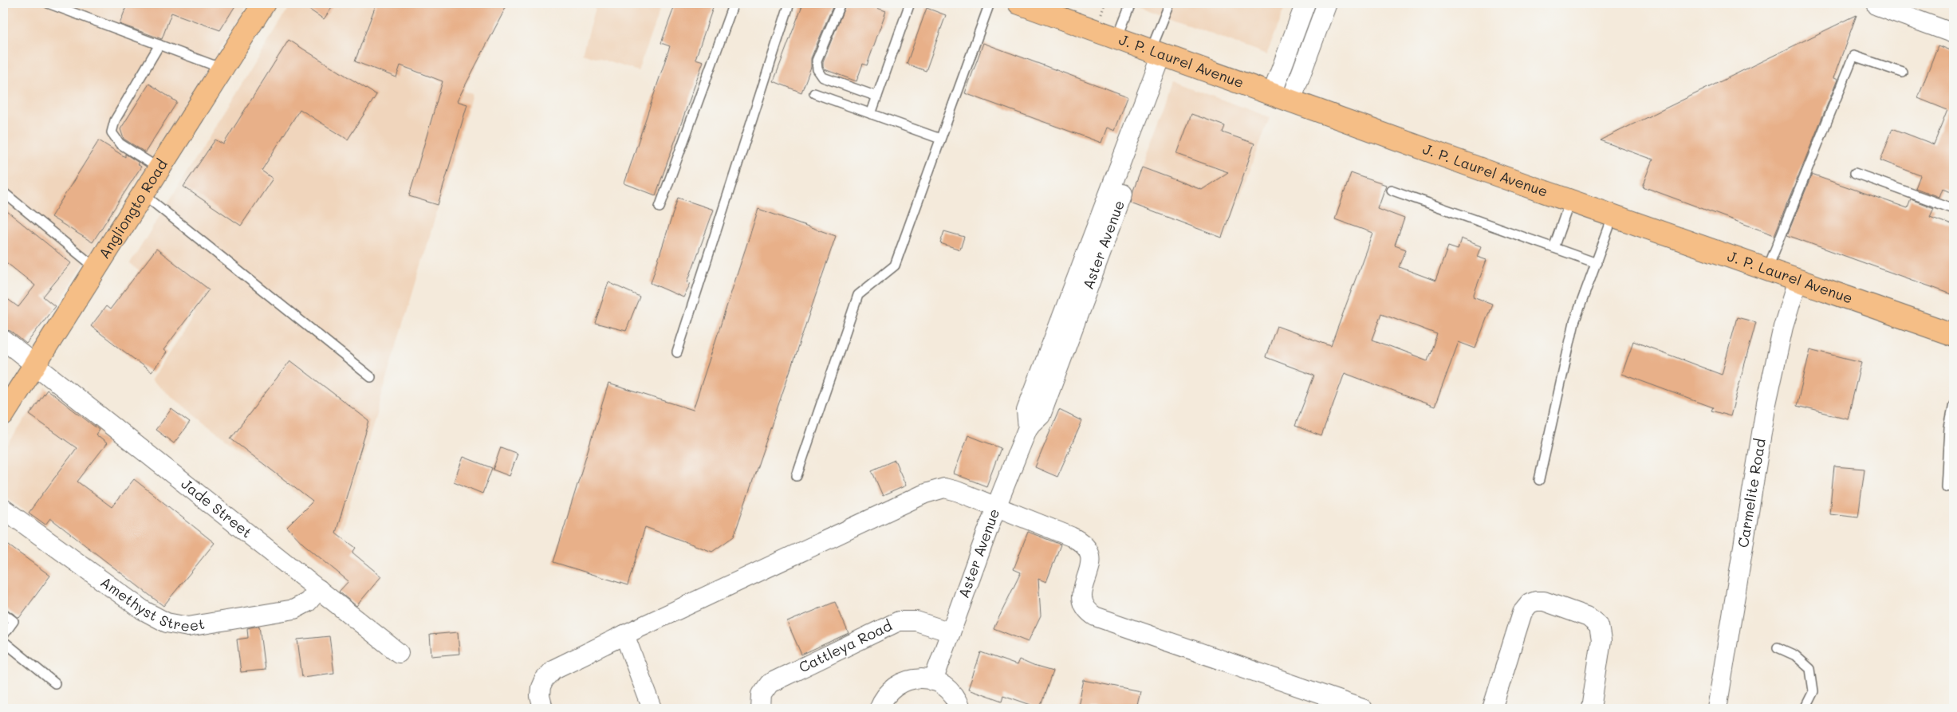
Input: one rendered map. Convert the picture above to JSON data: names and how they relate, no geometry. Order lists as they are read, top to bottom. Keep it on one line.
{"streets":{"main road":["J. P. Laurel Avenue","Angliongto Road"],"street":["Aster Avenue","Carmelite Road","Jade Street","Amethyst Street","Cattleya Road"]},"crossings":[["J. P. Laurel Avenue","Aster Avenue"],["J. P. Laurel Avenue","Carmelite Road"],["Angliongto Road","Jade Street"],["Aster Avenue","Cattleya Road"],["Jade Street","Amethyst Street"]]}
